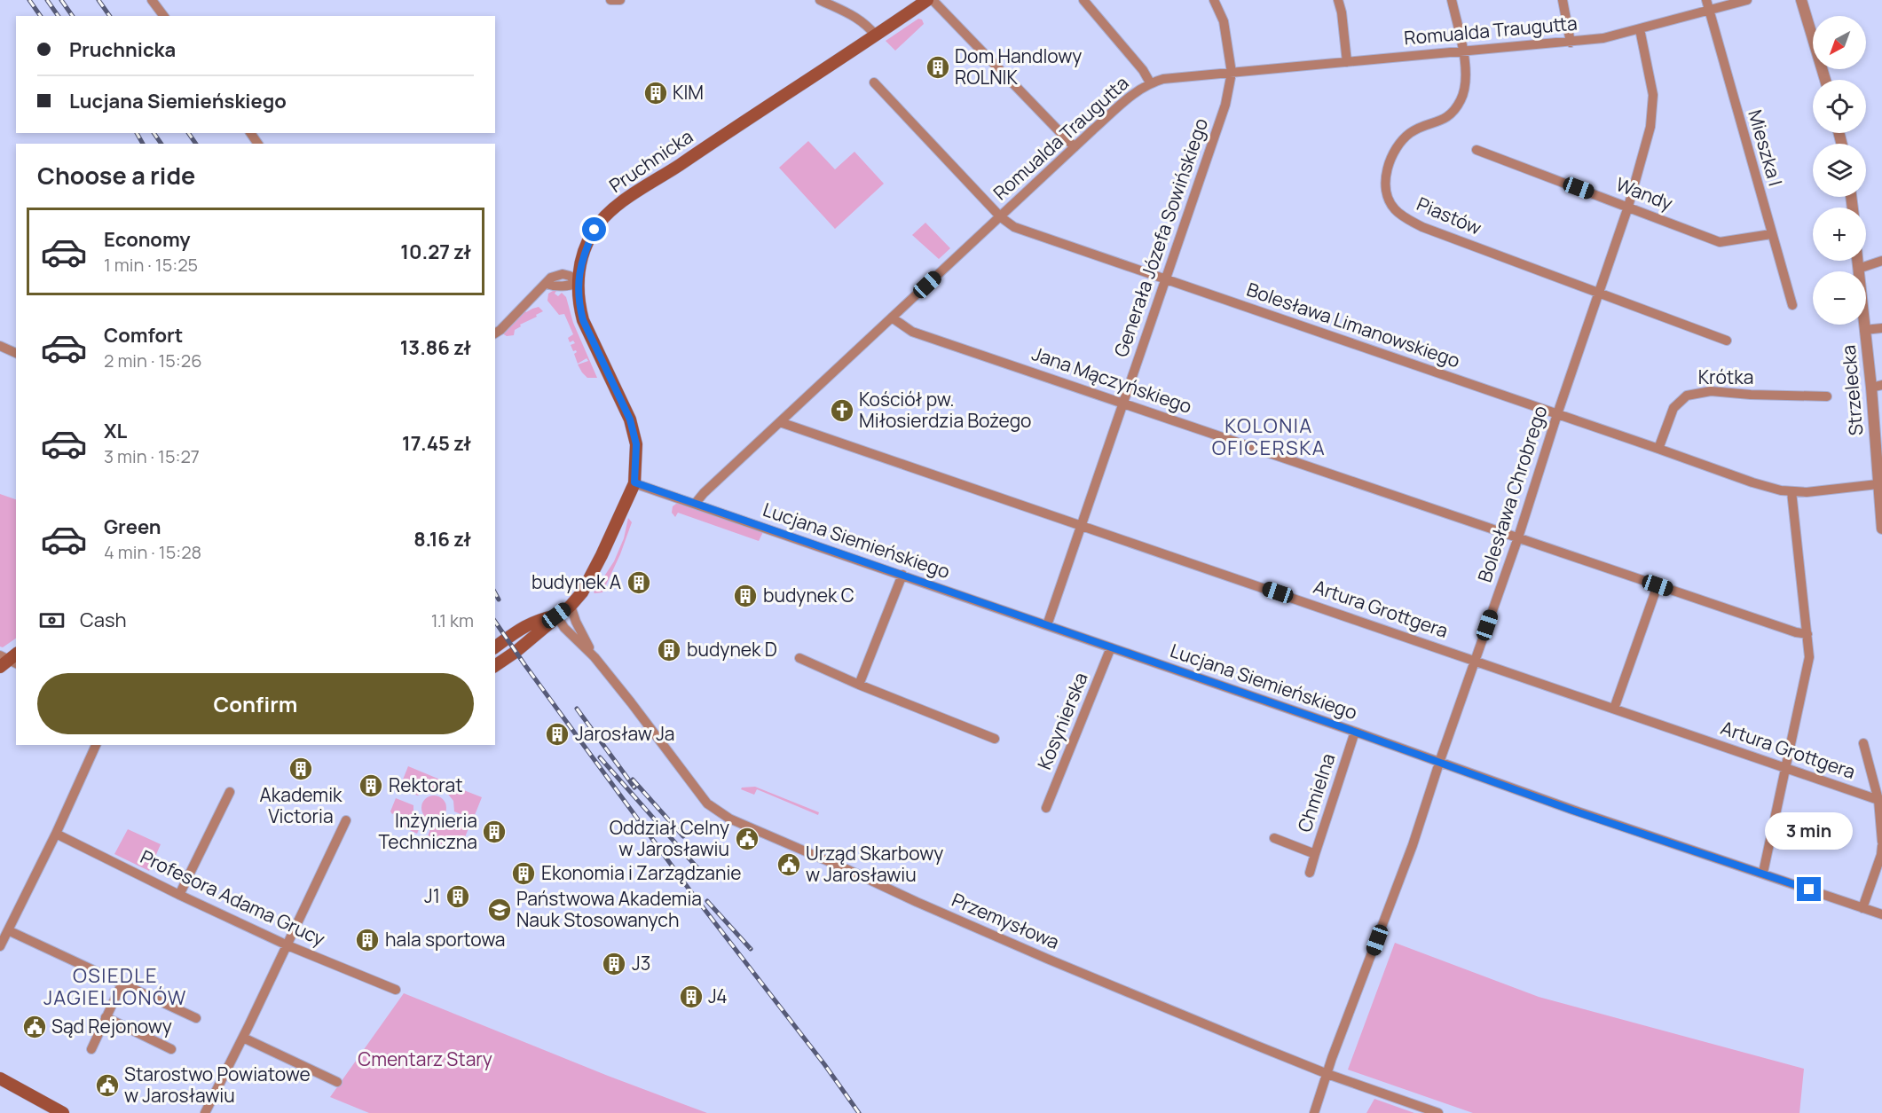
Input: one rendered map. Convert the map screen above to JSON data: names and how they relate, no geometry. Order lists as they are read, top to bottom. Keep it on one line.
{"streets":{"main road":["Pruchnicka"],"street":["Romualda Traugutta","Mieszka I","Wandy","Piastów","Generała Józefa Sowińskiego","Bolesława Limanowskiego","Krótka","Jana Mączyńskiego","Strzelecka","Bolesława Chrobrego","Lucjana Siemieńskiego","Artura Grottgera","Kosynierska","Chmielna","Profesora Adama Grucy","Przemysłowa"]},"crossings":[["Romualda Traugutta","Mieszka I"],["Romualda Traugutta","Piastów"],["Romualda Traugutta","Generała Józefa Sowińskiego"],["Romualda Traugutta","Bolesława Limanowskiego"],["Romualda Traugutta","Jana Mączyńskiego"],["Romualda Traugutta","Bolesława Chrobrego"],["Romualda Traugutta","Lucjana Siemieńskiego"],["Romualda Traugutta","Artura Grottgera"],["Mieszka I","Wandy"],["Pruchnicka","Lucjana Siemieńskiego"],["Wandy","Bolesława Chrobrego"],["Piastów","Bolesława Chrobrego"],["Generała Józefa Sowińskiego","Bolesława Limanowskiego"],["Generała Józefa Sowińskiego","Jana Mączyńskiego"],["Generała Józefa Sowińskiego","Lucjana Siemieńskiego"],["Generała Józefa Sowińskiego","Artura Grottgera"],["Bolesława Limanowskiego","Krótka"],["Bolesława Limanowskiego","Strzelecka"],["Bolesława Limanowskiego","Bolesława Chrobrego"],["Jana Mączyńskiego","Bolesława Chrobrego"],["Bolesława Chrobrego","Lucjana Siemieńskiego"],["Bolesława Chrobrego","Artura Grottgera"],["Bolesława Chrobrego","Przemysłowa"],["Lucjana Siemieńskiego","Artura Grottgera"],["Lucjana Siemieńskiego","Kosynierska"],["Lucjana Siemieńskiego","Chmielna"]],"districts":["KOLONIA OFICERSKA","OSIEDLE JAGIELLONÓW"],"parks":["Cmentarz Stary"],"places":{"building":["Dom Handlowy ROLNIK","KIM","budynek A","budynek C","budynek D","Jarosław Ja","Akademik Victoria","Rektorat","Inżynieria Techniczna","Ekonomia i Zarządzanie","J1","hala sportowa","J3","J4"],"church":["Kościół pw. Miłosierdzia Bożego"],"public building":["Oddział Celny w Jarosławiu","Urząd Skarbowy w Jarosławiu","Sąd Rejonowy","Starostwo Powiatowe w Jarosławiu"],"school or university":["Państwowa Akademia Nauk Stosowanych"]},"north":"bottom left","page":{"map_buttons":["+","−"],"banner":["Pruchnicka","Lucjana Siemieńskiego"],"heading":"Choose a ride","list":[{"name":"Economy","note":"1 min · 15:25","value":"10.27 zł"},{"name":"Comfort","note":"2 min · 15:26","value":"13.86 zł"},{"name":"XL","note":"3 min · 15:27","value":"17.45 zł"},{"name":"Green","note":"4 min · 15:28","value":"8.16 zł"}],"pay":["Cash","1.1 km"],"buttons":"Confirm","bubble":"3 min"}}
